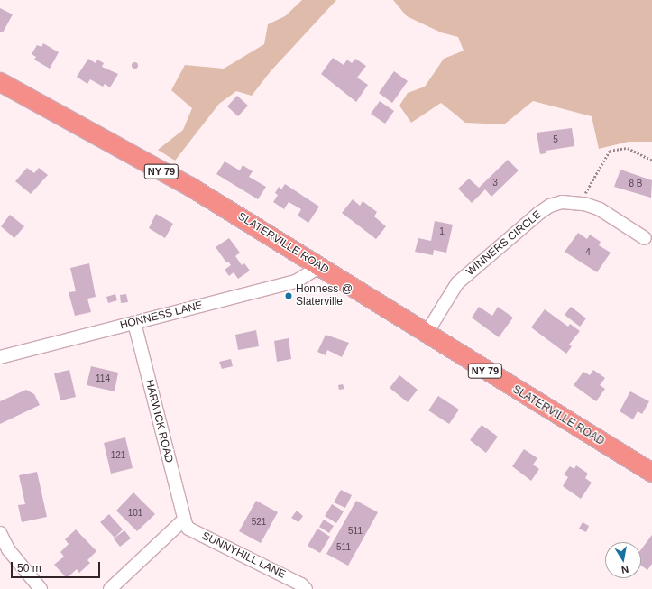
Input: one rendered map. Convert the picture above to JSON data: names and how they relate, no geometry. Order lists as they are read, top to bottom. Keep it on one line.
{"streets":{"highway":["NY 79","SLATERVILLE ROAD"],"street":["WINNERS CIRCLE","HONNESS LANE","HARWICK ROAD","SUNNYHILL LANE"]},"crossings":[["SLATERVILLE ROAD","WINNERS CIRCLE"],["SLATERVILLE ROAD","HONNESS LANE"],["HONNESS LANE","HARWICK ROAD"],["HARWICK ROAD","SUNNYHILL LANE"]],"places":["Honness @ Slaterville"],"house_numbers":["5","3","8 B","1","4","114","121","101","521","511","511"],"scale_bar":"50 m","north":"bottom"}
